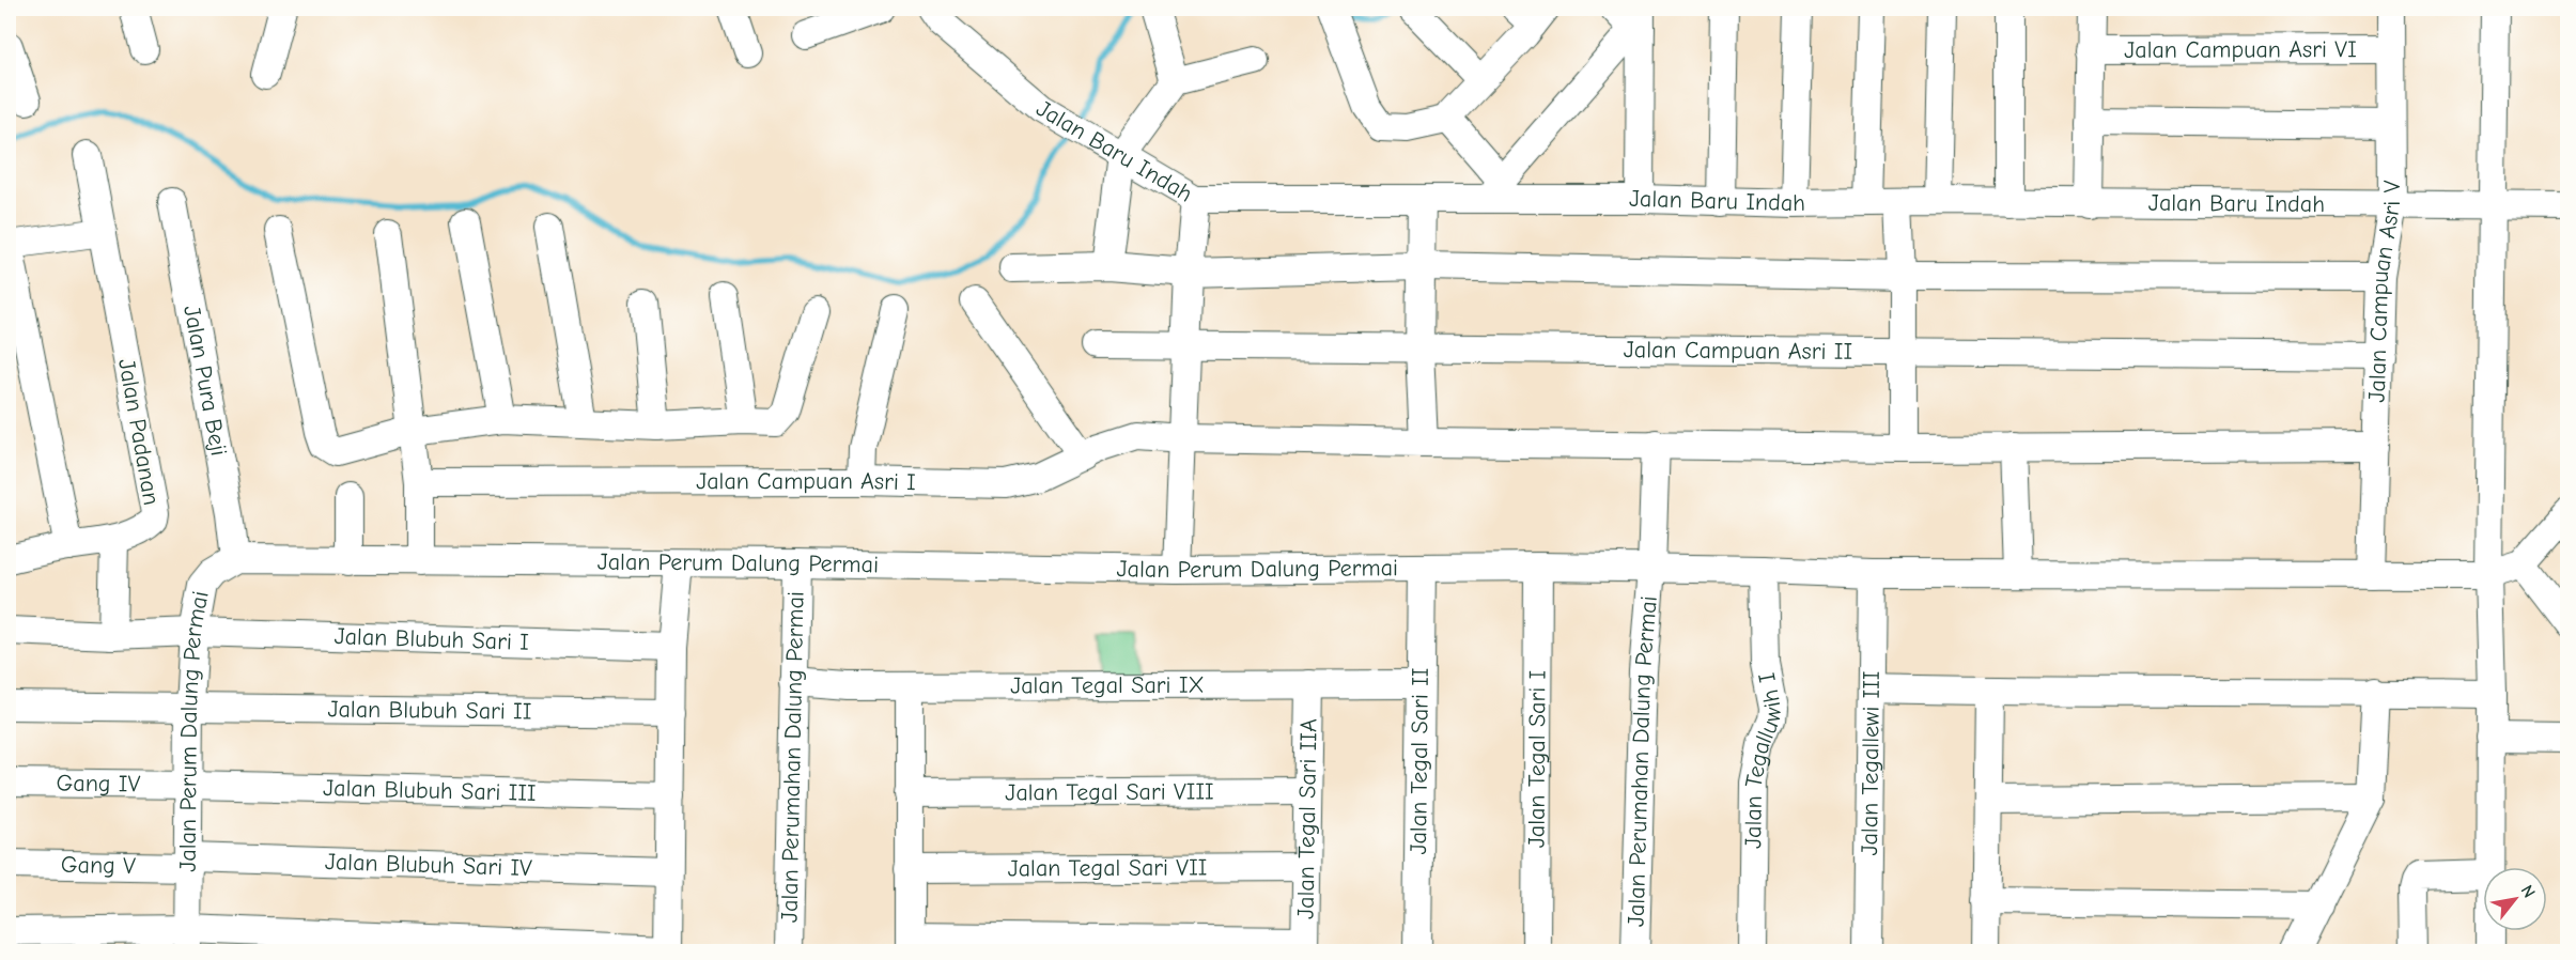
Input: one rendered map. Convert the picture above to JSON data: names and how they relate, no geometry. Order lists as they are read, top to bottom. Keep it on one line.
{"streets":{"street":["Jalan Campuan Asri VI","Jalan Baru Indah","Jalan Campuan Asri V","Jalan Campuan Asri II","Jalan Pura Beji","Jalan Padanan","Jalan Campuan Asri I","Jalan Perum Dalung Permai","Jalan Blubuh Sari I","Jalan Tegal Sari IX","Jalan Blubuh Sari II","Jalan Perumahan Dalung Permai","Jalan Tegal Sari I","Jalan Tegal Sari II","Jalan Tegalluwih I","Jalan Tegallewi III","Gang IV","Jalan Blubuh Sari III","Jalan Tegal Sari VIII","Jalan Tegal Sari IIA","Gang V","Jalan Blubuh Sari IV","Jalan Tegal Sari VII"]},"crossings":[["Jalan Campuan Asri VI","Jalan Campuan Asri V"],["Jalan Baru Indah","Jalan Campuan Asri V"],["Jalan Campuan Asri V","Jalan Campuan Asri II"],["Jalan Campuan Asri V","Jalan Campuan Asri I"],["Jalan Campuan Asri V","Jalan Perum Dalung Permai"],["Jalan Pura Beji","Jalan Perum Dalung Permai"],["Jalan Campuan Asri I","Jalan Perumahan Dalung Permai"],["Jalan Perum Dalung Permai","Jalan Blubuh Sari I"],["Jalan Perum Dalung Permai","Jalan Blubuh Sari II"],["Jalan Perum Dalung Permai","Jalan Perumahan Dalung Permai"],["Jalan Perum Dalung Permai","Jalan Tegal Sari I"],["Jalan Perum Dalung Permai","Jalan Tegal Sari II"],["Jalan Perum Dalung Permai","Jalan Tegalluwih I"],["Jalan Perum Dalung Permai","Jalan Tegallewi III"],["Jalan Perum Dalung Permai","Gang IV"],["Jalan Perum Dalung Permai","Jalan Blubuh Sari III"],["Jalan Perum Dalung Permai","Gang V"],["Jalan Perum Dalung Permai","Jalan Blubuh Sari IV"],["Jalan Tegal Sari IX","Jalan Perumahan Dalung Permai"],["Jalan Tegal Sari IX","Jalan Tegal Sari II"],["Jalan Tegal Sari IX","Jalan Tegal Sari IIA"],["Gang IV","Jalan Blubuh Sari III"],["Jalan Tegal Sari VIII","Jalan Tegal Sari IIA"],["Jalan Tegal Sari IIA","Jalan Tegal Sari VII"],["Gang V","Jalan Blubuh Sari IV"]],"north":"top right"}
